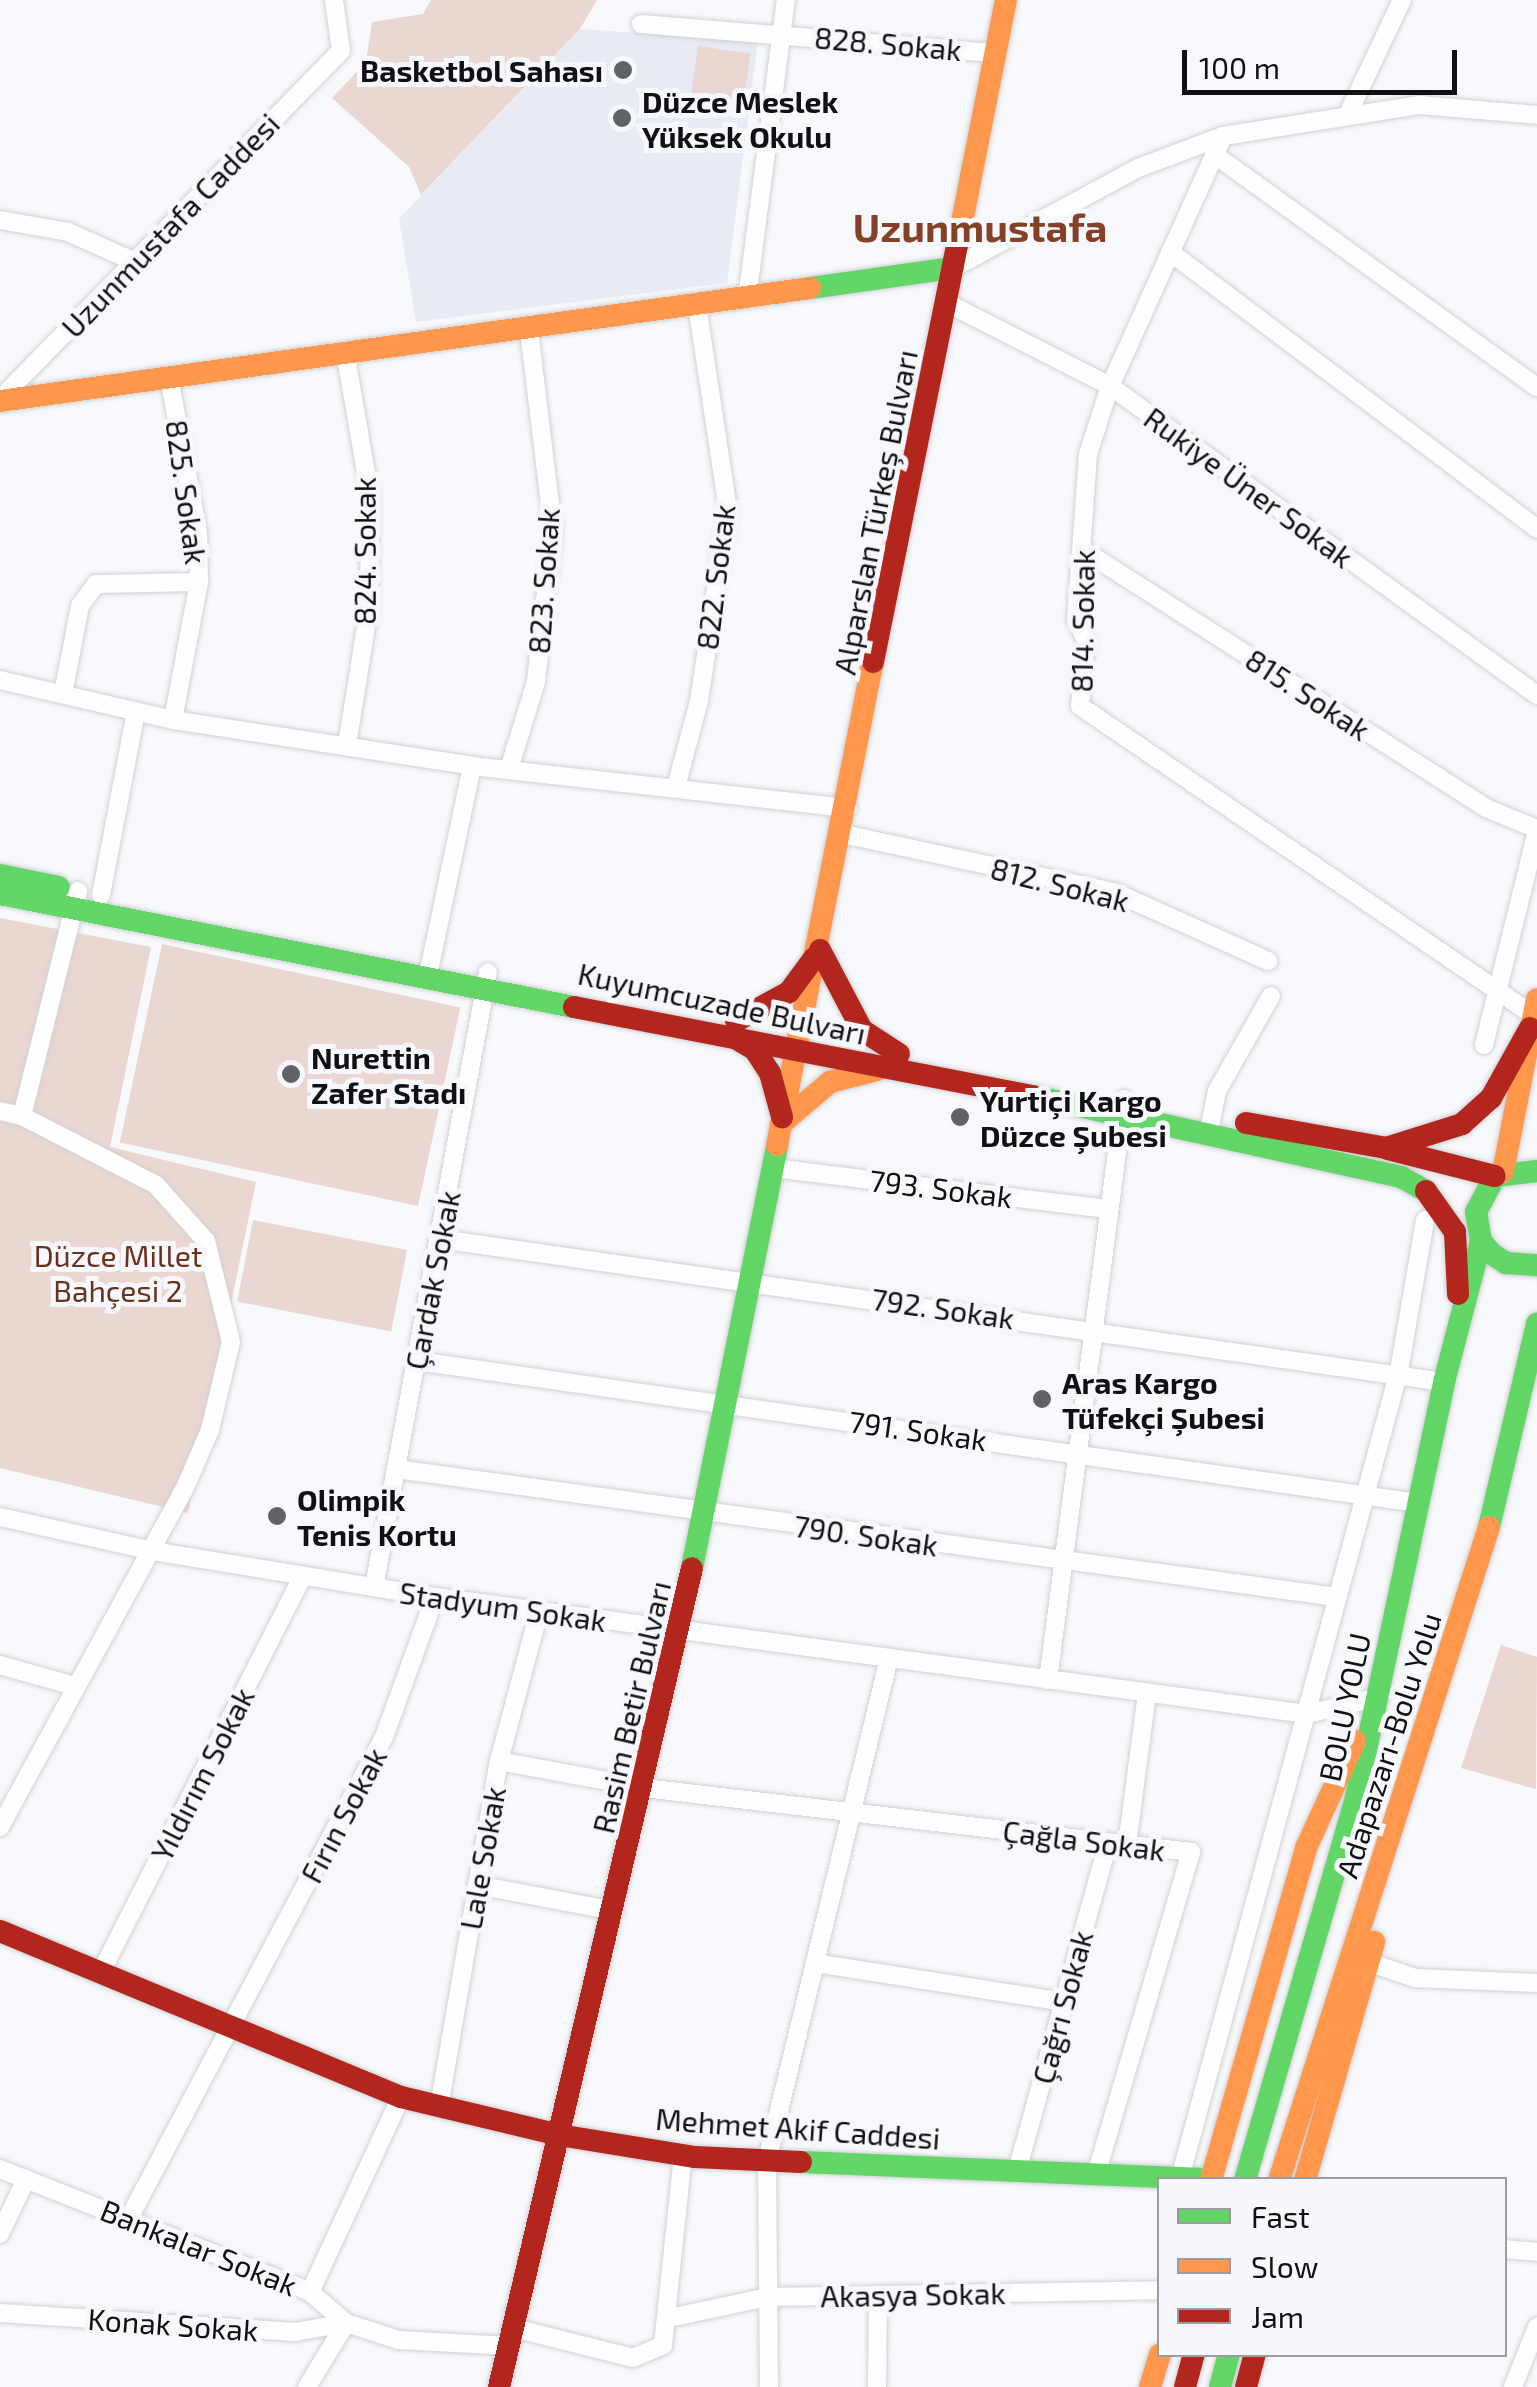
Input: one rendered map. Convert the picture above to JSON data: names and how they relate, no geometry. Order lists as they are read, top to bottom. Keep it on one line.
{"streets":{"main road":["Alparslan Türkeş Bulvarı","Kuyumcuzade Bulvarı","Rasim Betir Bulvarı","BOLU YOLU","Adapazarı-Bolu Yolu","Mehmet Akif Caddesi"],"street":["828. Sokak","Uzunmustafa Caddesi","Rukiye Üner Sokak","825. Sokak","824. Sokak","822. Sokak","823. Sokak","814. Sokak","815. Sokak","812. Sokak","793. Sokak","Çardak Sokak","792. Sokak","791. Sokak","790. Sokak","Stadyum Sokak","Yıldırım Sokak","Fırın Sokak","Çağla Sokak","Lale Sokak","Çağrı Sokak","Bankalar Sokak","Akasya Sokak","Konak Sokak"]},"crossings":[["828. Sokak","Alparslan Türkeş Bulvarı"],["Rukiye Üner Sokak","Alparslan Türkeş Bulvarı"],["Rukiye Üner Sokak","814. Sokak"],["Alparslan Türkeş Bulvarı","812. Sokak"],["Alparslan Türkeş Bulvarı","Kuyumcuzade Bulvarı"],["Alparslan Türkeş Bulvarı","Rasim Betir Bulvarı"],["814. Sokak","815. Sokak"],["Kuyumcuzade Bulvarı","Çardak Sokak"],["Kuyumcuzade Bulvarı","Rasim Betir Bulvarı"],["793. Sokak","Rasim Betir Bulvarı"],["Çardak Sokak","792. Sokak"],["Çardak Sokak","791. Sokak"],["Çardak Sokak","790. Sokak"],["Çardak Sokak","Stadyum Sokak"],["792. Sokak","Rasim Betir Bulvarı"],["792. Sokak","BOLU YOLU"],["791. Sokak","Rasim Betir Bulvarı"],["791. Sokak","BOLU YOLU"],["790. Sokak","Rasim Betir Bulvarı"],["Stadyum Sokak","Rasim Betir Bulvarı"],["Stadyum Sokak","Yıldırım Sokak"],["Stadyum Sokak","Fırın Sokak"],["Stadyum Sokak","Lale Sokak"],["Rasim Betir Bulvarı","Çağla Sokak"],["Rasim Betir Bulvarı","Mehmet Akif Caddesi"],["Rasim Betir Bulvarı","Bankalar Sokak"],["Yıldırım Sokak","Mehmet Akif Caddesi"],["Fırın Sokak","Mehmet Akif Caddesi"],["Fırın Sokak","Bankalar Sokak"],["Çağla Sokak","Lale Sokak"],["Çağla Sokak","Çağrı Sokak"],["Çağla Sokak","Mehmet Akif Caddesi"],["Lale Sokak","Mehmet Akif Caddesi"],["Çağrı Sokak","Mehmet Akif Caddesi"],["Bankalar Sokak","Akasya Sokak"],["Bankalar Sokak","Konak Sokak"]],"districts":["Uzunmustafa"],"parks":["Düzce Millet Bahçesi 2"],"places":["Basketbol Sahası","Düzce Meslek Yüksek Okulu","Nurettin Zafer Stadı","Yurtiçi Kargo Düzce Şubesi","Aras Kargo Tüfekçi Şubesi","Olimpik Tenis Kortu"],"legend":["Fast","Slow","Jam"],"scale_bar":"100 m"}
